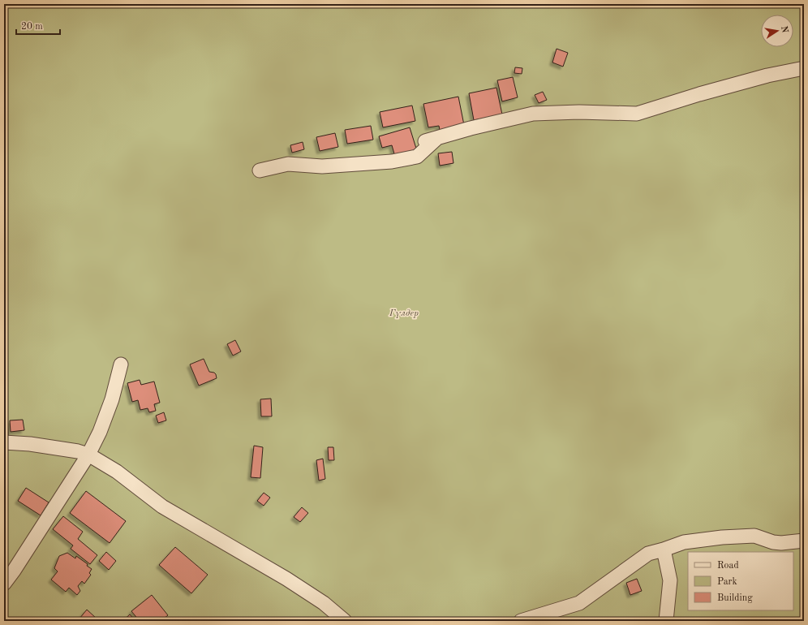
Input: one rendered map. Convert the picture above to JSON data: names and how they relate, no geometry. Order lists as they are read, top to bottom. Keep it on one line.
{"parks":["Гүлдер"],"legend":["Road","Park","Building"],"scale_bar":"20 m","north":"right"}
